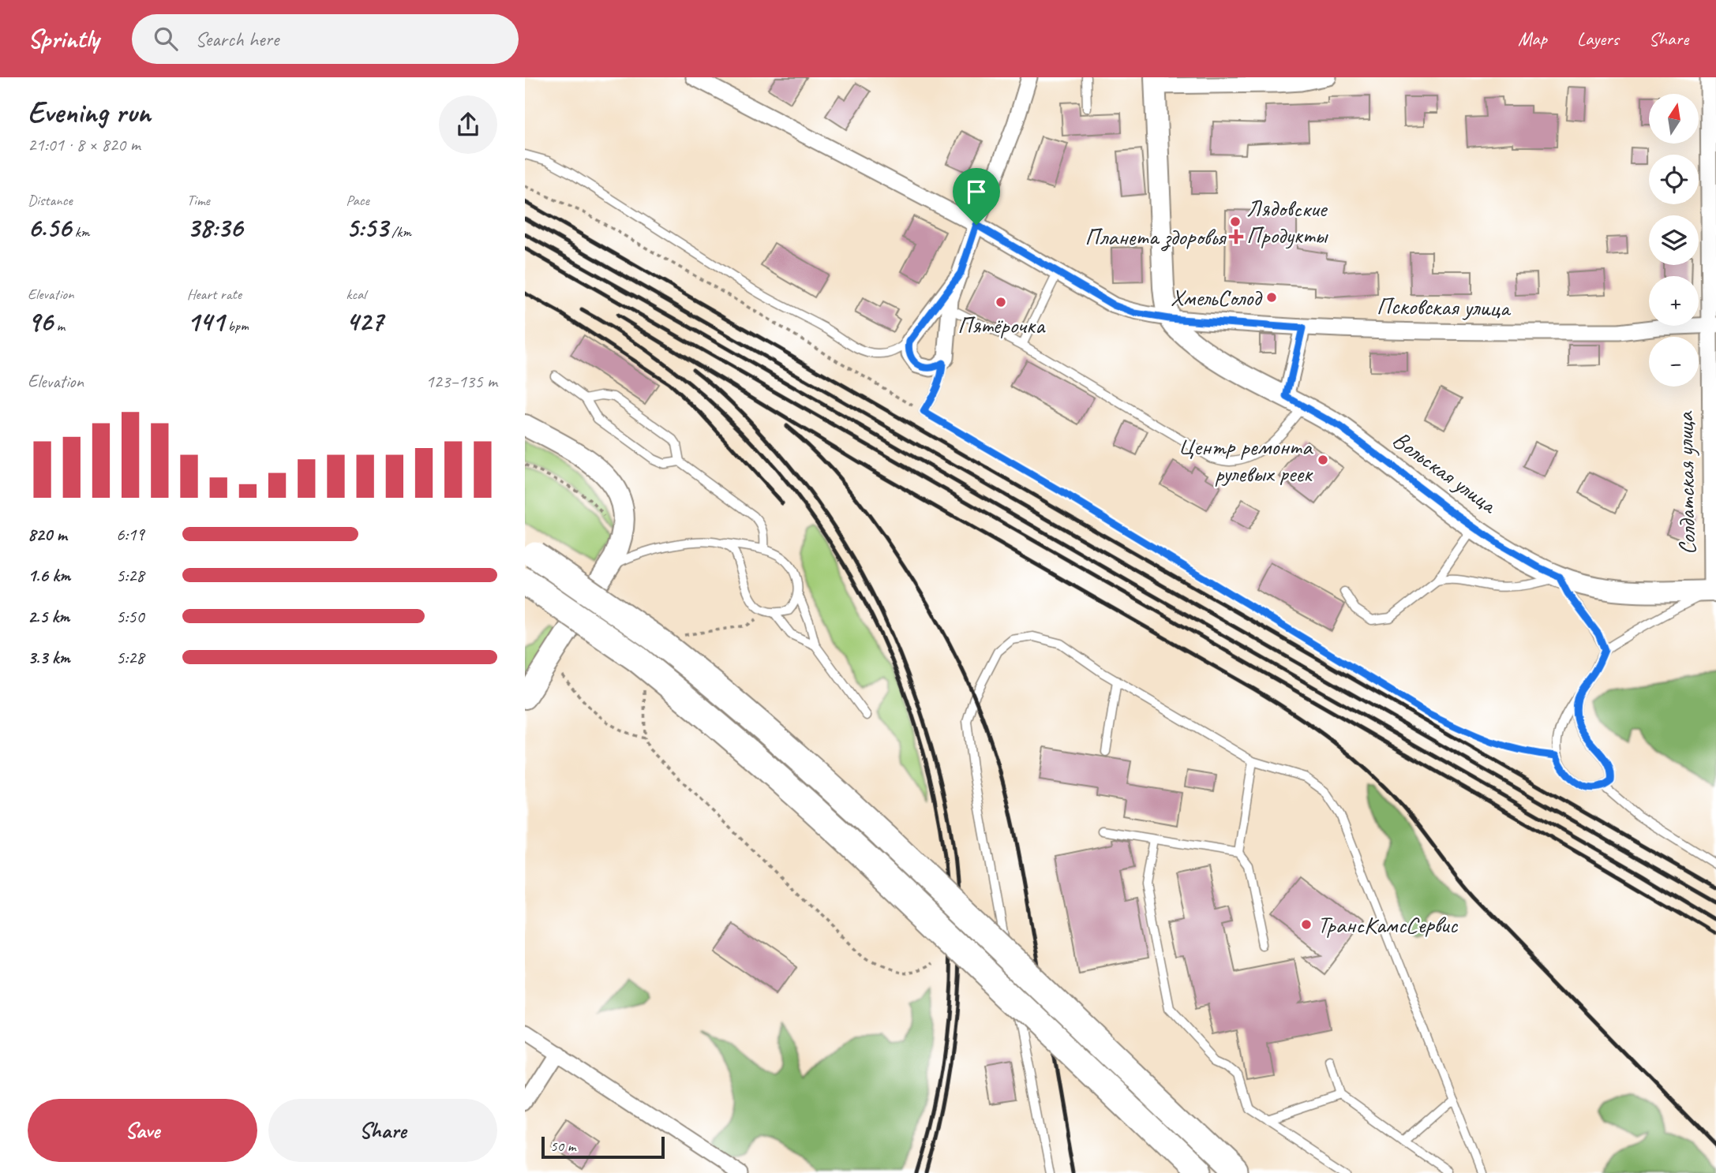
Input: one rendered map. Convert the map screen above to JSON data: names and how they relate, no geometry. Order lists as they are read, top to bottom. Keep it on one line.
{"streets":{"street":["Псковская улица","Вольская улица","Солдатская улица"]},"crossings":[["Псковская улица","Вольская улица"],["Псковская улица","Солдатская улица"],["Вольская улица","Солдатская улица"]],"places":{"other":["Лядовские Продукты","ХмельСолод","Пятёрочка","Центр ремонта рулевых реек","ТрансКамсСервис"],"health":["Планета здоровья"]},"scale_bar":"50 m","north":"top","page":{"header":"Sprintly","search":"Search here","nav":["Map","Layers","Share"],"heading":["Evening run","21:01 · 8 × 820 m"],"map_buttons":["+","−"],"stats":[["Distance","6.56 km"],["Time","38:36"],["Pace","5:53 /km"],["Elevation","96 m"],["Heart rate","141 bpm"],["kcal","427"]],"chart":["Elevation","123–135 m"],"list":[{"name":"820 m","note":"6:19"},{"name":"1.6 km","note":"5:28"},{"name":"2.5 km","note":"5:50"},{"name":"3.3 km","note":"5:28"}],"buttons":["Save","Share"],"scale":"50 m"}}
